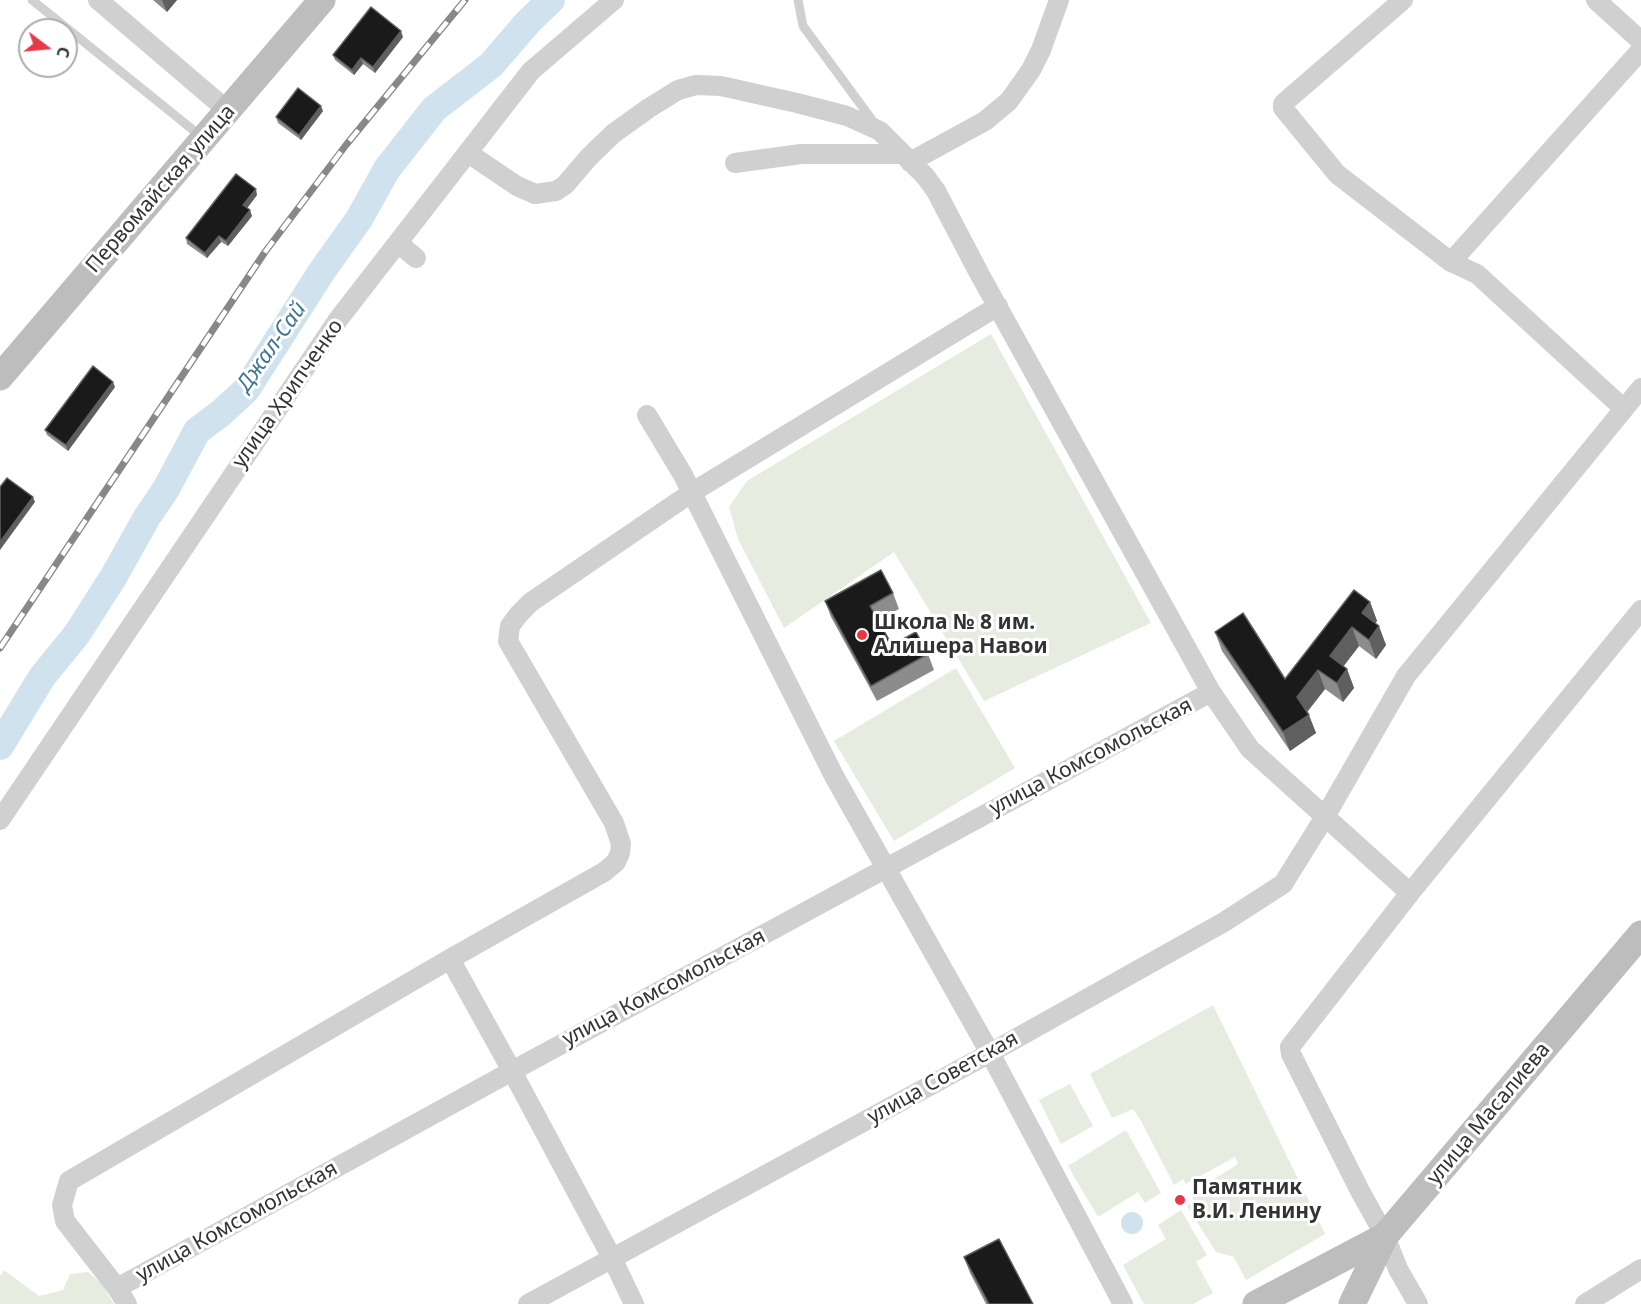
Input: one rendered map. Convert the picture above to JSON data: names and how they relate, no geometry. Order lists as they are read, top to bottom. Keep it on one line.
{"streets":{"main road":["Первомайская улица","улица Масалиева"],"street":["улица Хрипченко","улица Комсомольская","улица Советская"]},"water":["Джал-Сай"],"places":["Школа № 8 им. Алишера Навои","Памятник В.И. Ленину"],"north":"right"}
